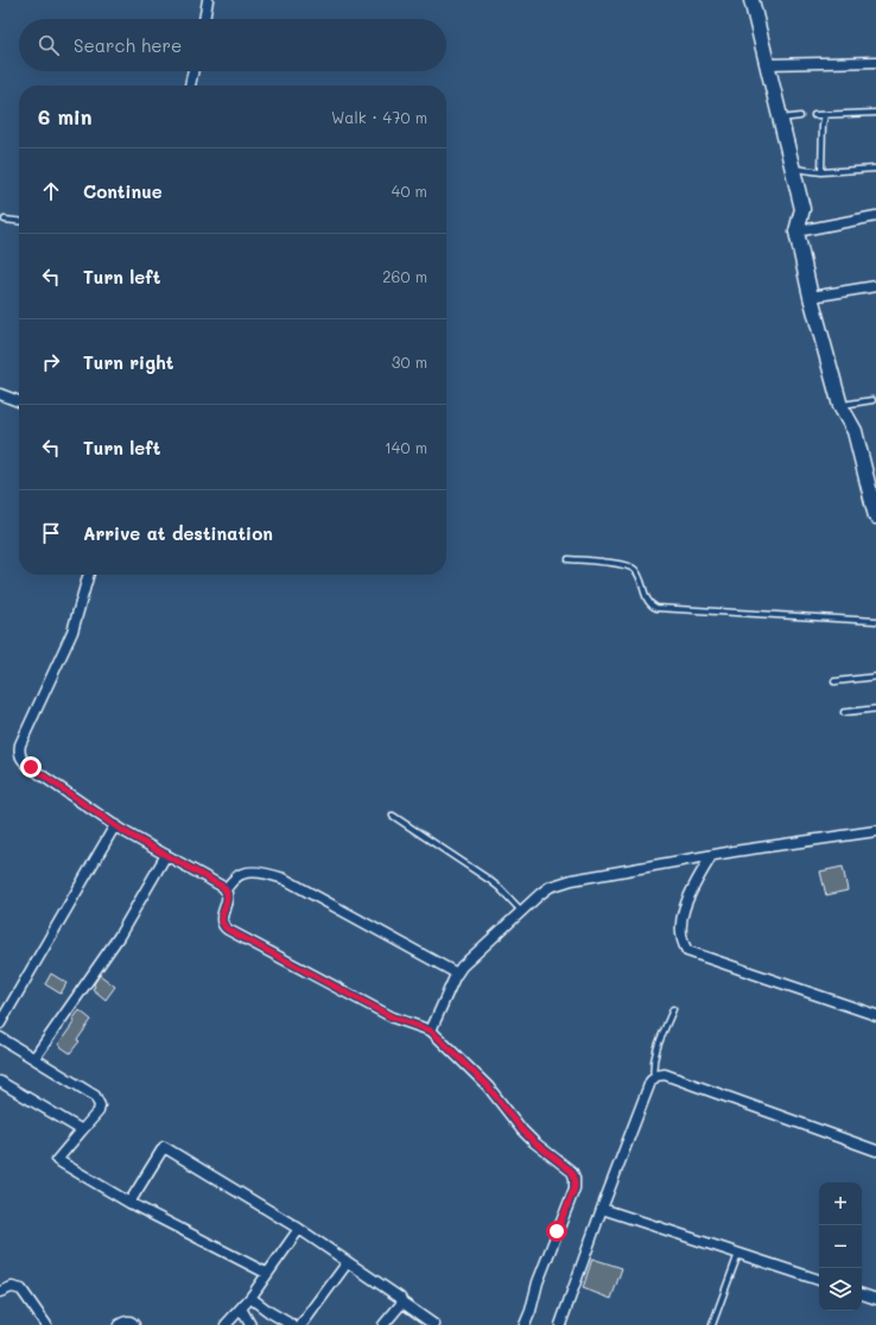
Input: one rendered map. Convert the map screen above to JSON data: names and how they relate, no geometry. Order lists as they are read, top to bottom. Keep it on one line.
{"page":{"search":"Search here","heading":["6 min","Walk · 470 m"],"list":[["Continue","40 m"],["Turn left","260 m"],["Turn right","30 m"],["Turn left","140 m"],"Arrive at destination"],"map_buttons":["+","−"]}}
